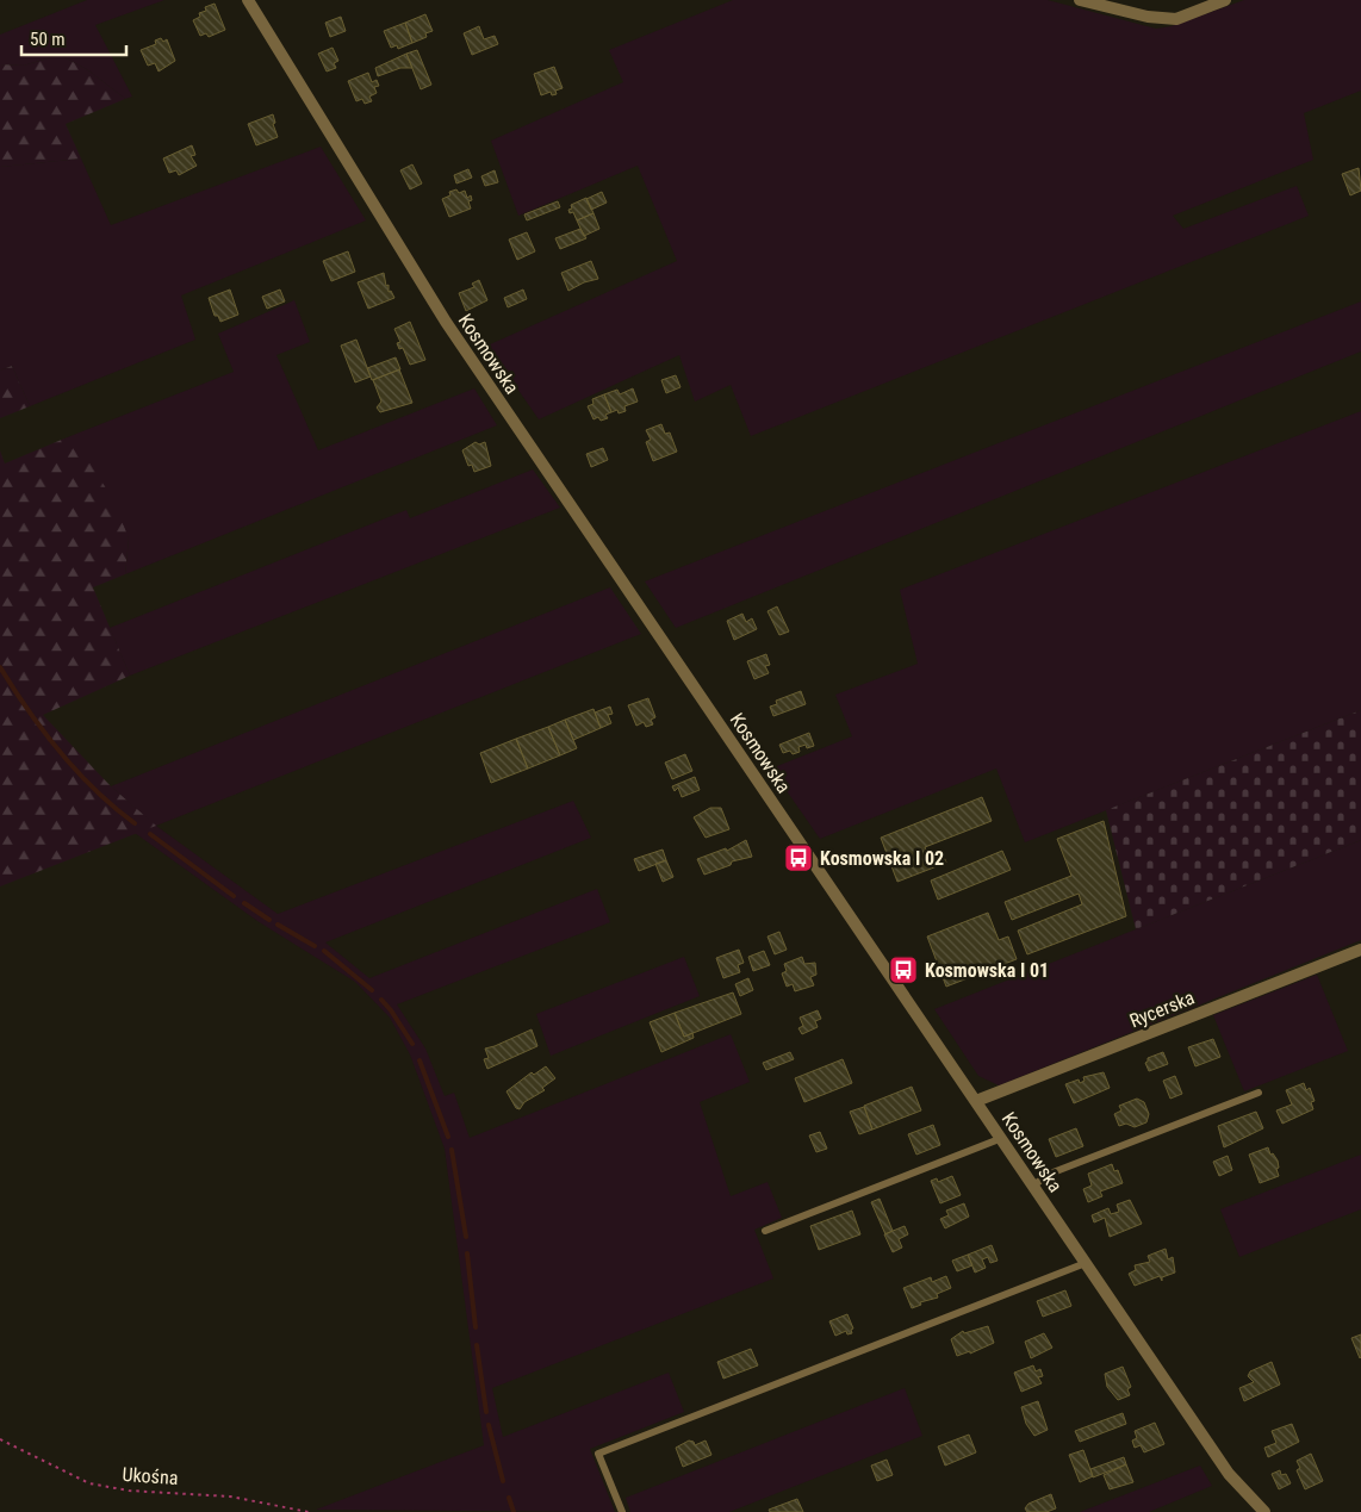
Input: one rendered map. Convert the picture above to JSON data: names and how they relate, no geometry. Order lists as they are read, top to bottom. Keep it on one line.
{"streets":{"street":["Kosmowska","Rycerska"],"path":["Ukośna"]},"crossings":[["Kosmowska","Rycerska"]],"places":{"bus stop":["Kosmowska I 02","Kosmowska I 01"]},"scale_bar":"50 m"}
